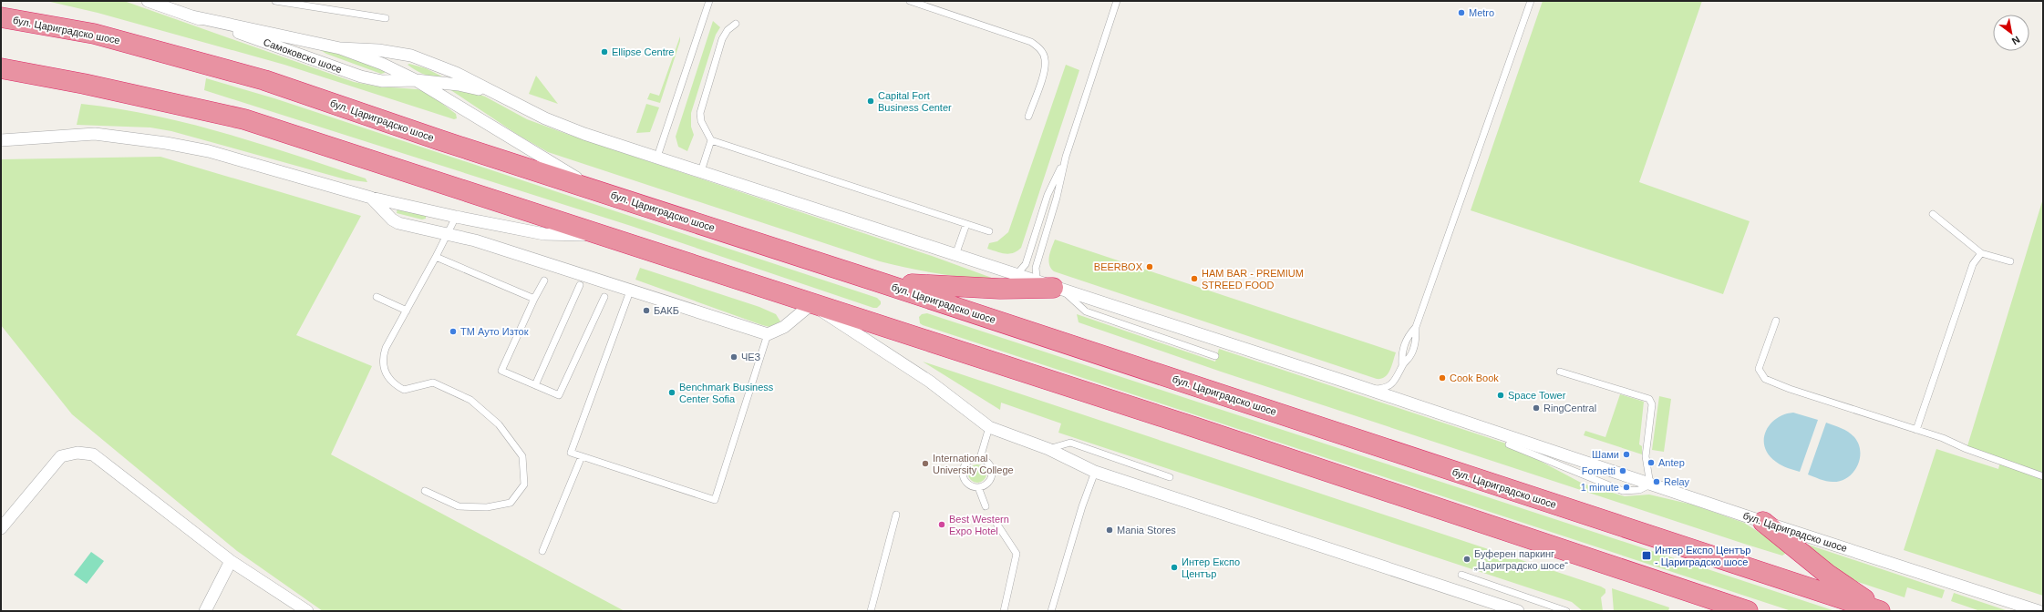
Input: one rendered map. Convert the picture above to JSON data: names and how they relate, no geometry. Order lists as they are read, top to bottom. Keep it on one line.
{"streets":{"highway":["бул. Цариградско шосе"],"street":["Самоковско шосе"]},"crossings":[["бул. Цариградско шосе","Самоковско шосе"]],"places":{"other":["Metro","Ellipse Centre","Capital Fort Business Center","BEERBOX","HAM BAR - PREMIUM STREED FOOD","БАКБ","ТМ Ауто Изток","ЧЕЗ","Cook Book","Benchmark Business Center Sofia","Space Tower","RingCentral","Шами","Antep","International University College","Fornetti","Relay","1 minute","Best Western Expo Hotel","Mania Stores","Буферен паркинг „Цариградско шосе“","Интер Експо Център"],"transit":["Интер Експо Център - Цариградско шосе"]},"north":"bottom right"}
